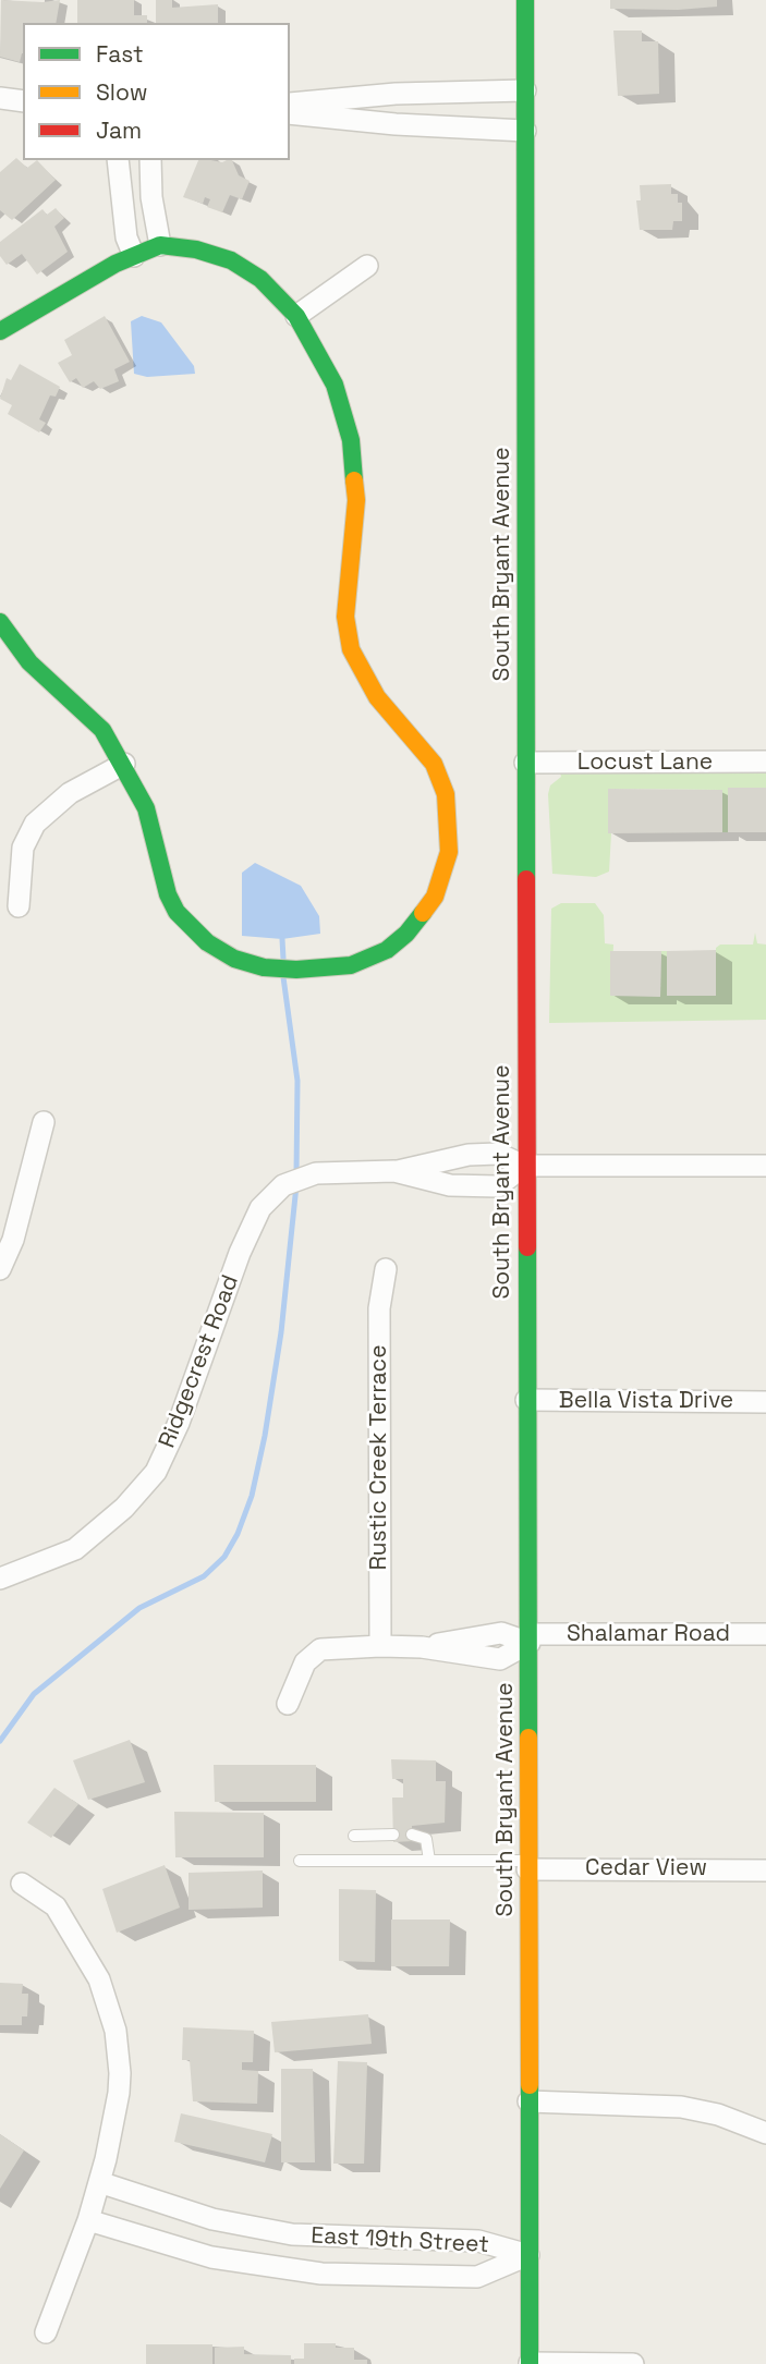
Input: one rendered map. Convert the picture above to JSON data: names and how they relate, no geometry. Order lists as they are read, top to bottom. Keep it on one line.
{"streets":{"street":["South Bryant Avenue","Locust Lane","Ridgecrest Road","Bella Vista Drive","Rustic Creek Terrace","Shalamar Road","Cedar View","East 19th Street"]},"crossings":[["South Bryant Avenue","Locust Lane"],["South Bryant Avenue","Ridgecrest Road"],["South Bryant Avenue","Bella Vista Drive"],["South Bryant Avenue","Shalamar Road"],["South Bryant Avenue","Cedar View"],["South Bryant Avenue","East 19th Street"]],"legend":["Fast","Slow","Jam"]}
